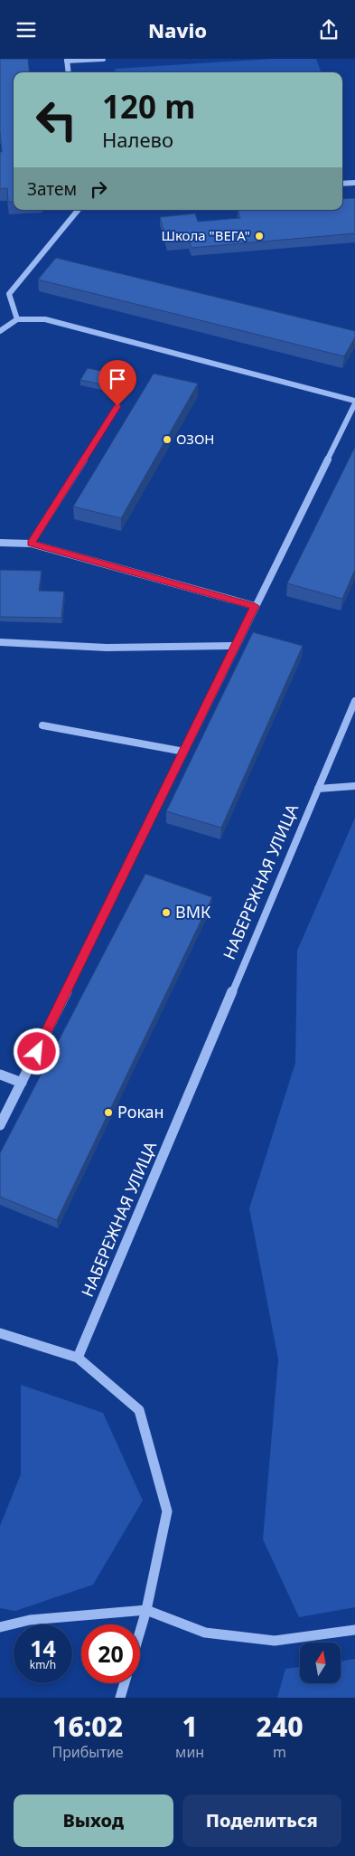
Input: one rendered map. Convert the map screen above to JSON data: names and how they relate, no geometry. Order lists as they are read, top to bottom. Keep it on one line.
{"streets":{"street":["НАБЕРЕЖНАЯ УЛИЦА"]},"places":["Школа \"ВЕГА\"","ОЗОН","ВМК","Рокан"],"north":"top","page":{"header":"Navio","turn":["120 m","Налево"],"then":"Затем","speed":"14 km/h","limit":"20","eta":["16:02","Прибытие","1","мин","240","m"],"buttons":["Выход","Поделиться"]}}
